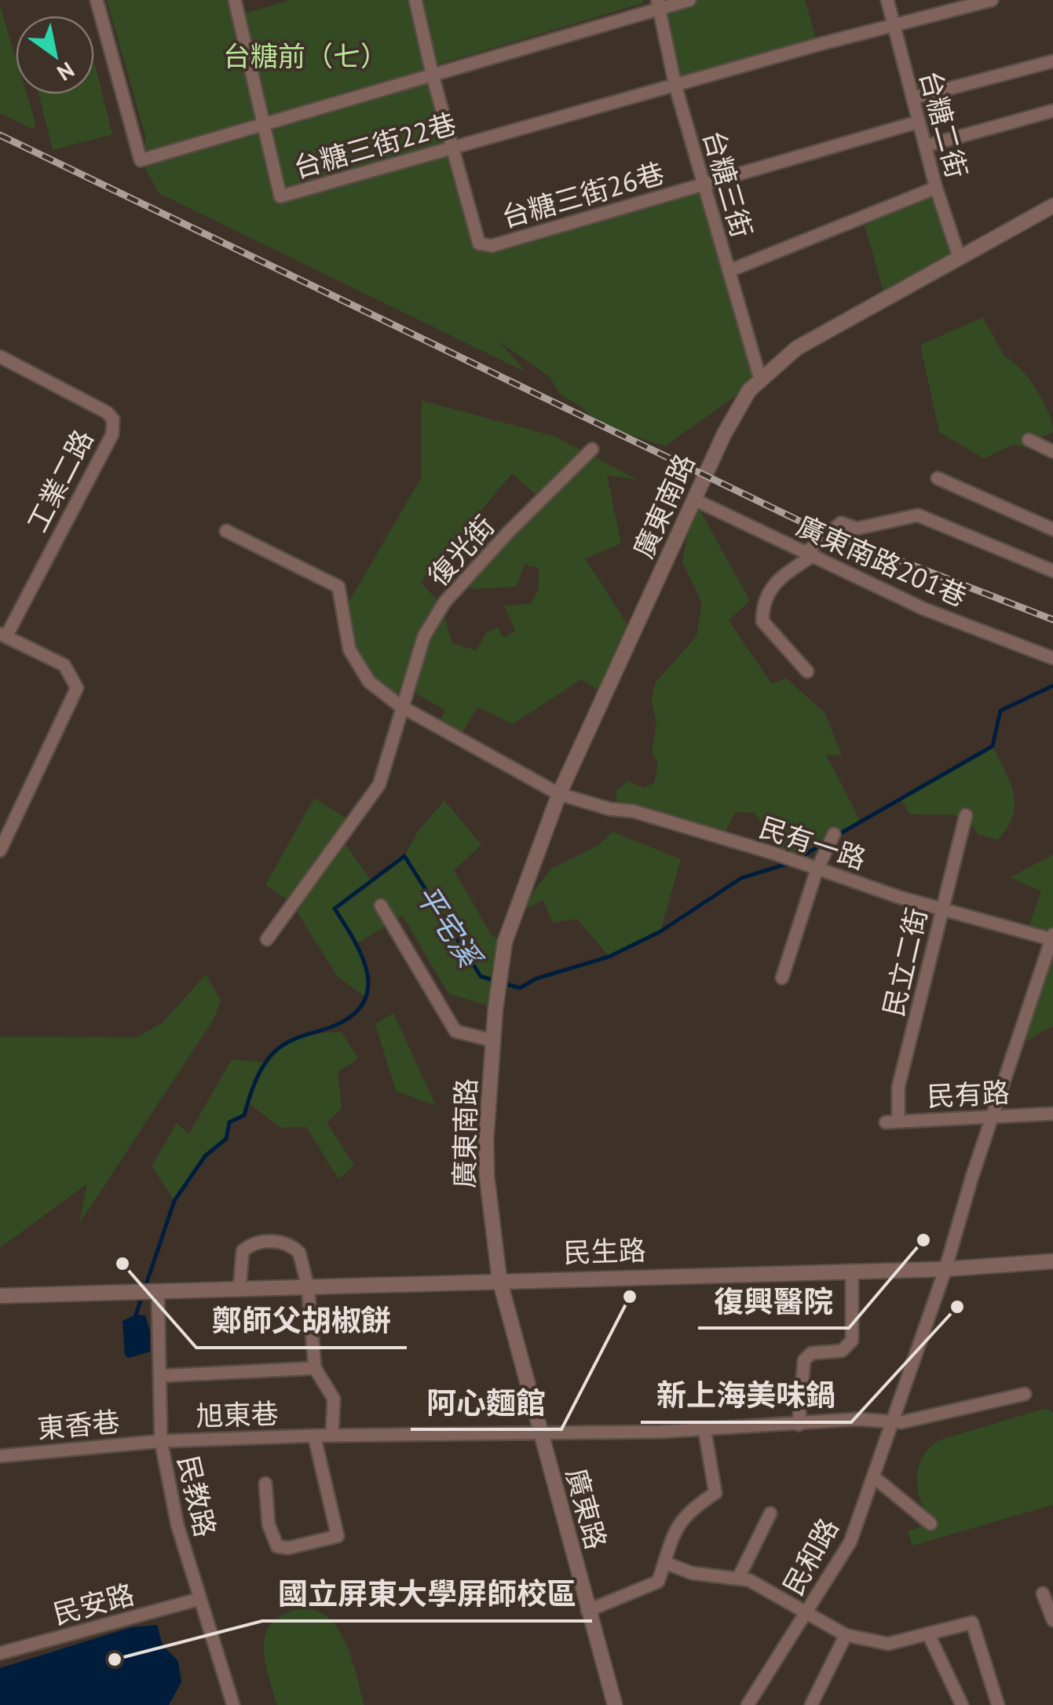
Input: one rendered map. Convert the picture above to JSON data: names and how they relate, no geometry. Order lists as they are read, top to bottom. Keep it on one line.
{"streets":{"street":["台糖二街","台糖三街22巷","台糖三街","台糖三街26巷","工業二路","廣東南路","復光街","廣東南路201巷","民有一路","民立二街","民有路","民生路","旭東巷","東香巷","民教路","廣東路","民和路","民安路"]},"crossings":[["台糖二街","台糖三街22巷"],["台糖二街","廣東南路"],["台糖三街22巷","台糖三街"],["台糖三街22巷","台糖三街26巷"],["台糖三街","台糖三街26巷"],["台糖三街","廣東南路"],["廣東南路","廣東南路201巷"],["廣東南路","民有一路"],["廣東南路","民生路"],["廣東南路","廣東路"],["民有一路","民立二街"],["民有一路","民和路"],["民立二街","民有路"],["民有路","民和路"],["民生路","民教路"],["民生路","廣東路"],["民生路","民和路"],["旭東巷","東香巷"],["旭東巷","民教路"],["旭東巷","廣東路"],["旭東巷","民和路"],["東香巷","民教路"],["民教路","民安路"]],"water":["平宅溪"],"parks":["台糖前（七）"],"places":["復興醫院","鄭師父胡椒餅","阿心麵館","新上海美味鍋","國立屏東大學屏師校區"],"north":"bottom right"}
